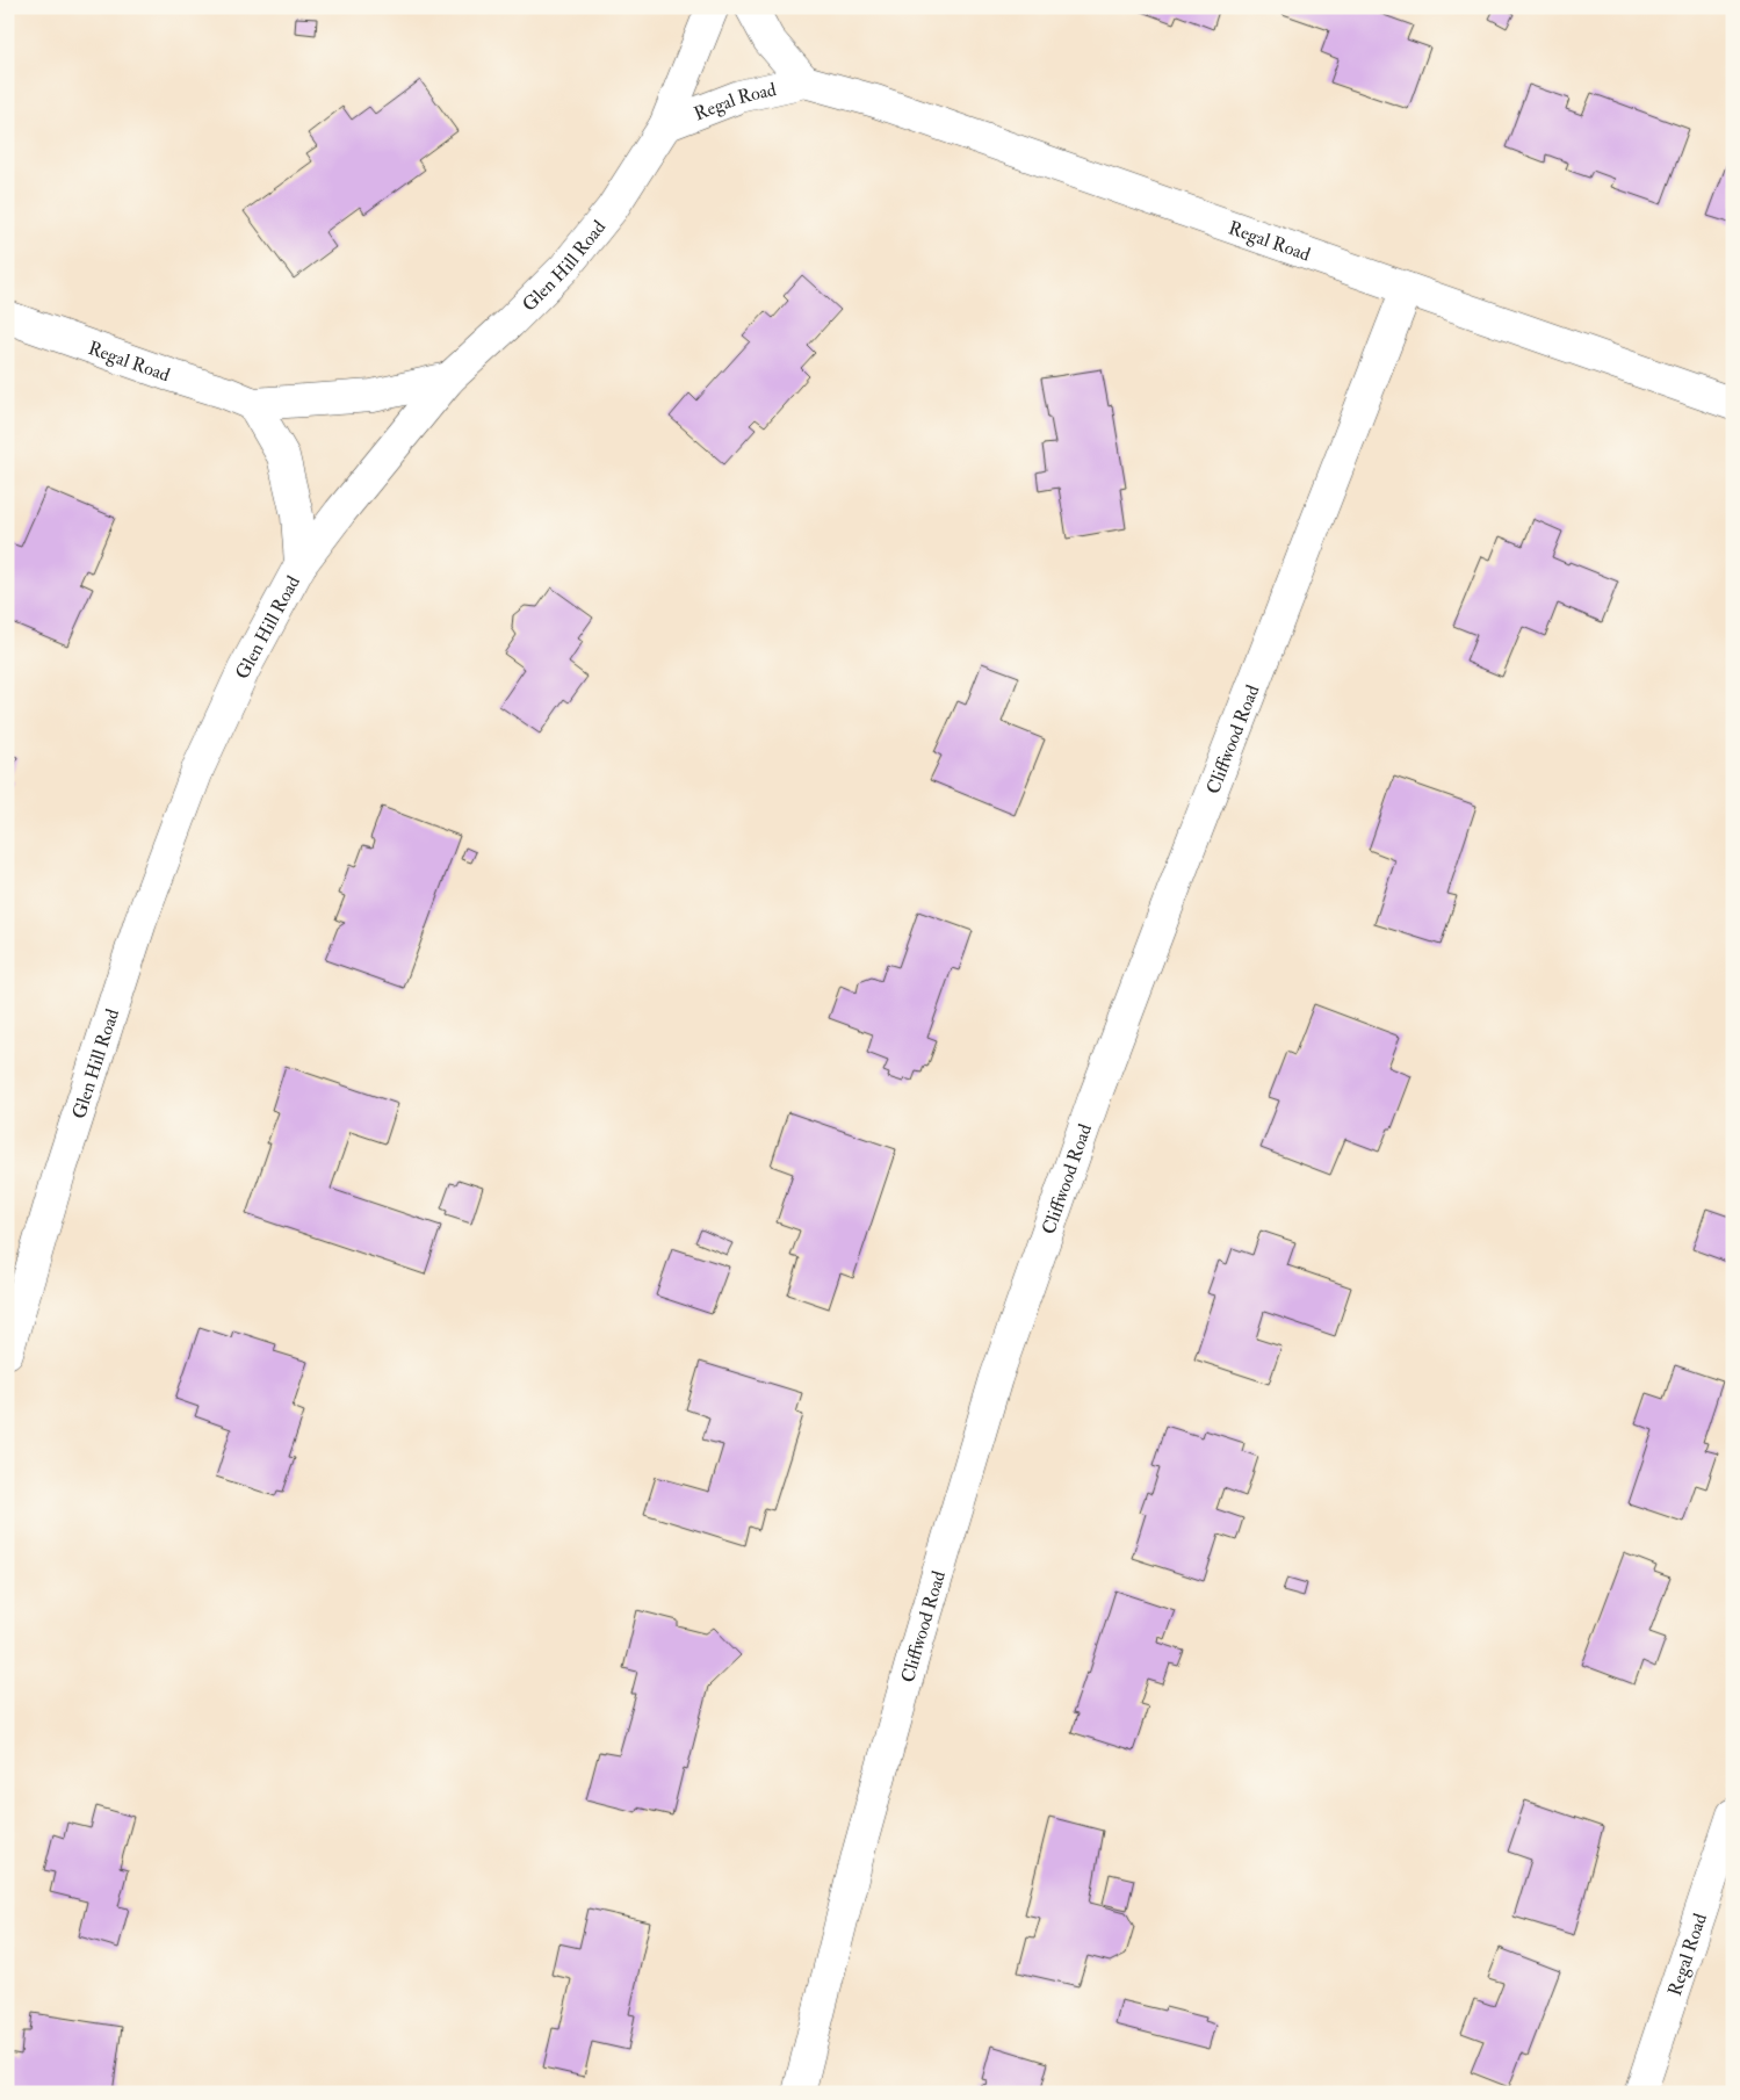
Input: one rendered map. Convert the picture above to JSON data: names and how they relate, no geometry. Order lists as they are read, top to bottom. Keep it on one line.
{"streets":{"street":["Regal Road","Glen Hill Road","Cliffwood Road"]},"crossings":[["Regal Road","Glen Hill Road"],["Regal Road","Cliffwood Road"]]}
